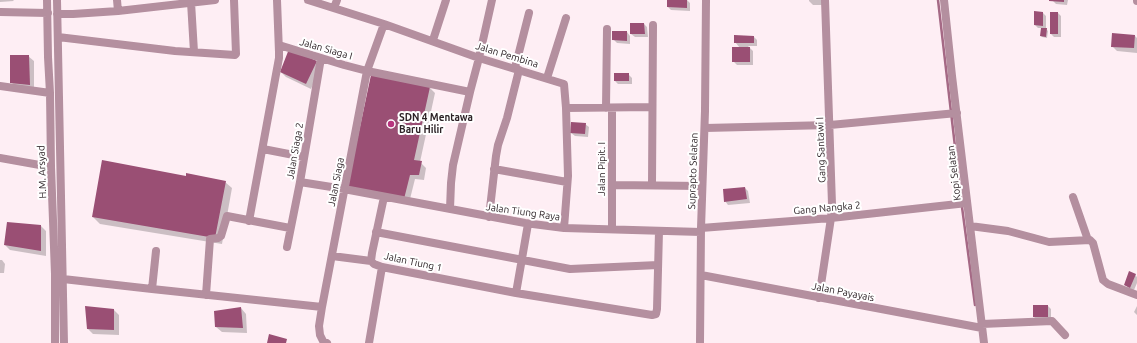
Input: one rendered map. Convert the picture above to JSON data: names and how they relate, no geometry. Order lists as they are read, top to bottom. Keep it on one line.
{"streets":{"street":["Jalan Siaga I","Jalan Pembina","Gang Santawi I","Jalan Siaga 2","Jalan Pipit. I","Suprapto Selatan","H.M. Arsyad","Kopi Selatan","Jalan Siaga","Gang Nangka 2","Jalan Tiung Raya","Jalan Tiung 1","Jalan Payayais"]},"crossings":[["Jalan Siaga I","Jalan Siaga 2"],["Jalan Siaga I","Jalan Siaga"],["Jalan Pembina","Jalan Siaga"],["Jalan Pembina","Jalan Tiung Raya"],["Gang Santawi I","Gang Nangka 2"],["Gang Santawi I","Jalan Payayais"],["Jalan Siaga 2","Jalan Tiung Raya"],["Jalan Pipit. I","Jalan Tiung Raya"],["Suprapto Selatan","Gang Nangka 2"],["Suprapto Selatan","Jalan Tiung Raya"],["Suprapto Selatan","Jalan Payayais"],["Kopi Selatan","Gang Nangka 2"],["Kopi Selatan","Jalan Payayais"],["Jalan Siaga","Jalan Tiung Raya"],["Gang Nangka 2","Jalan Tiung Raya"],["Jalan Tiung Raya","Jalan Tiung 1"]],"places":["SDN 4 Mentawa Baru Hilir"]}
